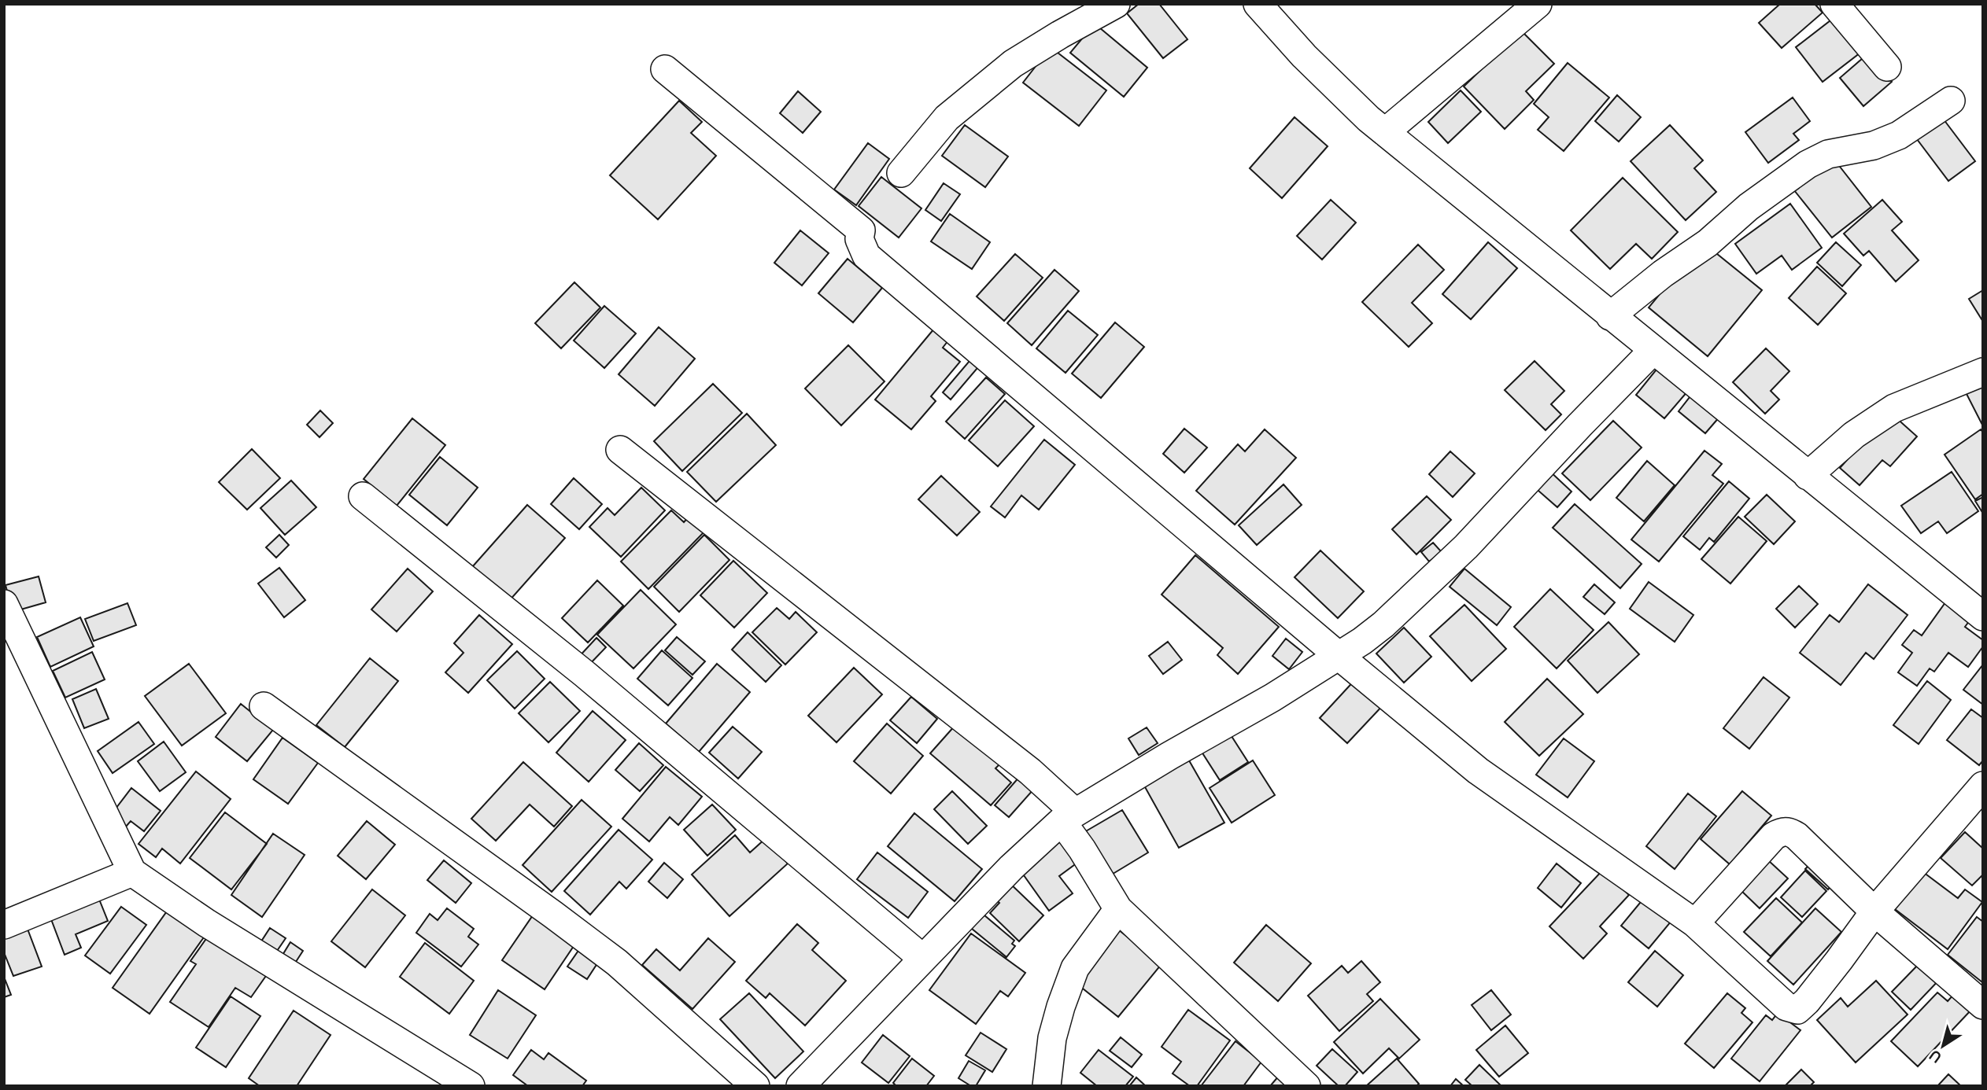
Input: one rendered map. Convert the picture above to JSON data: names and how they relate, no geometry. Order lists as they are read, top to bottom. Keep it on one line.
{"north":"bottom left"}
